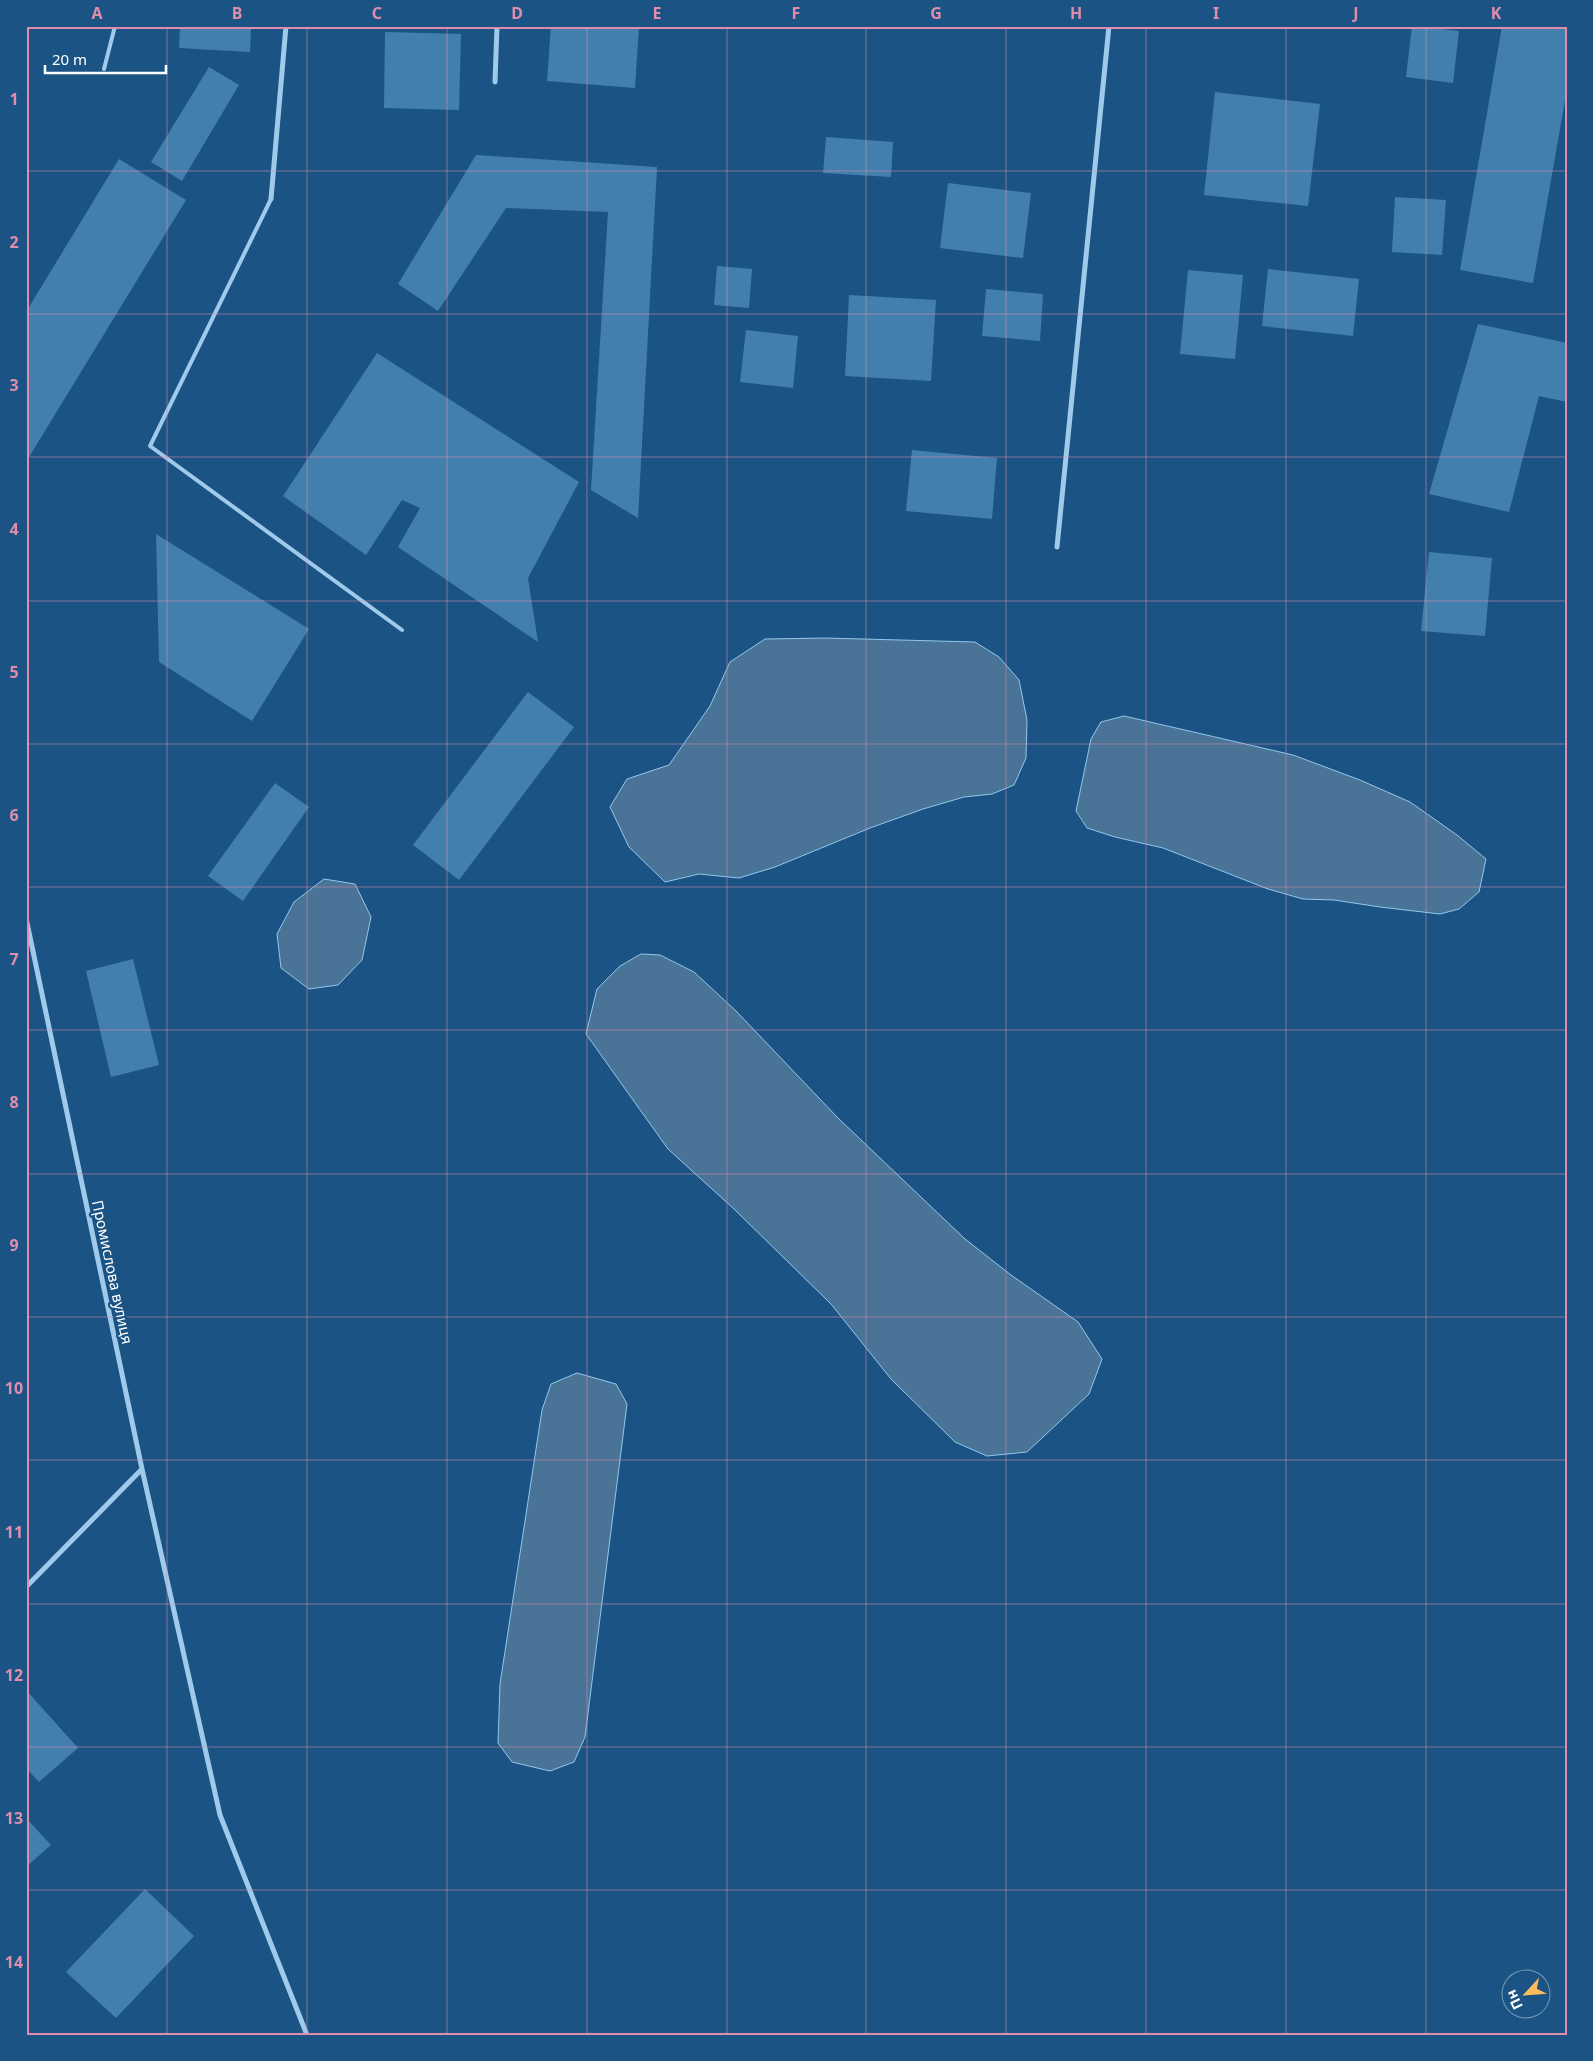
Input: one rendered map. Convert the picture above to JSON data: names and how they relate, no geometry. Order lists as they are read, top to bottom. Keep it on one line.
{"streets":{"street":["Промислова вулиця"]},"scale_bar":"20 m","north":"bottom left","grid":{"columns":["A","B","C","D","E","F","G","H","I","J","K"],"rows":["1","2","3","4","5","6","7","8","9","10","11","12","13","14"]}}
